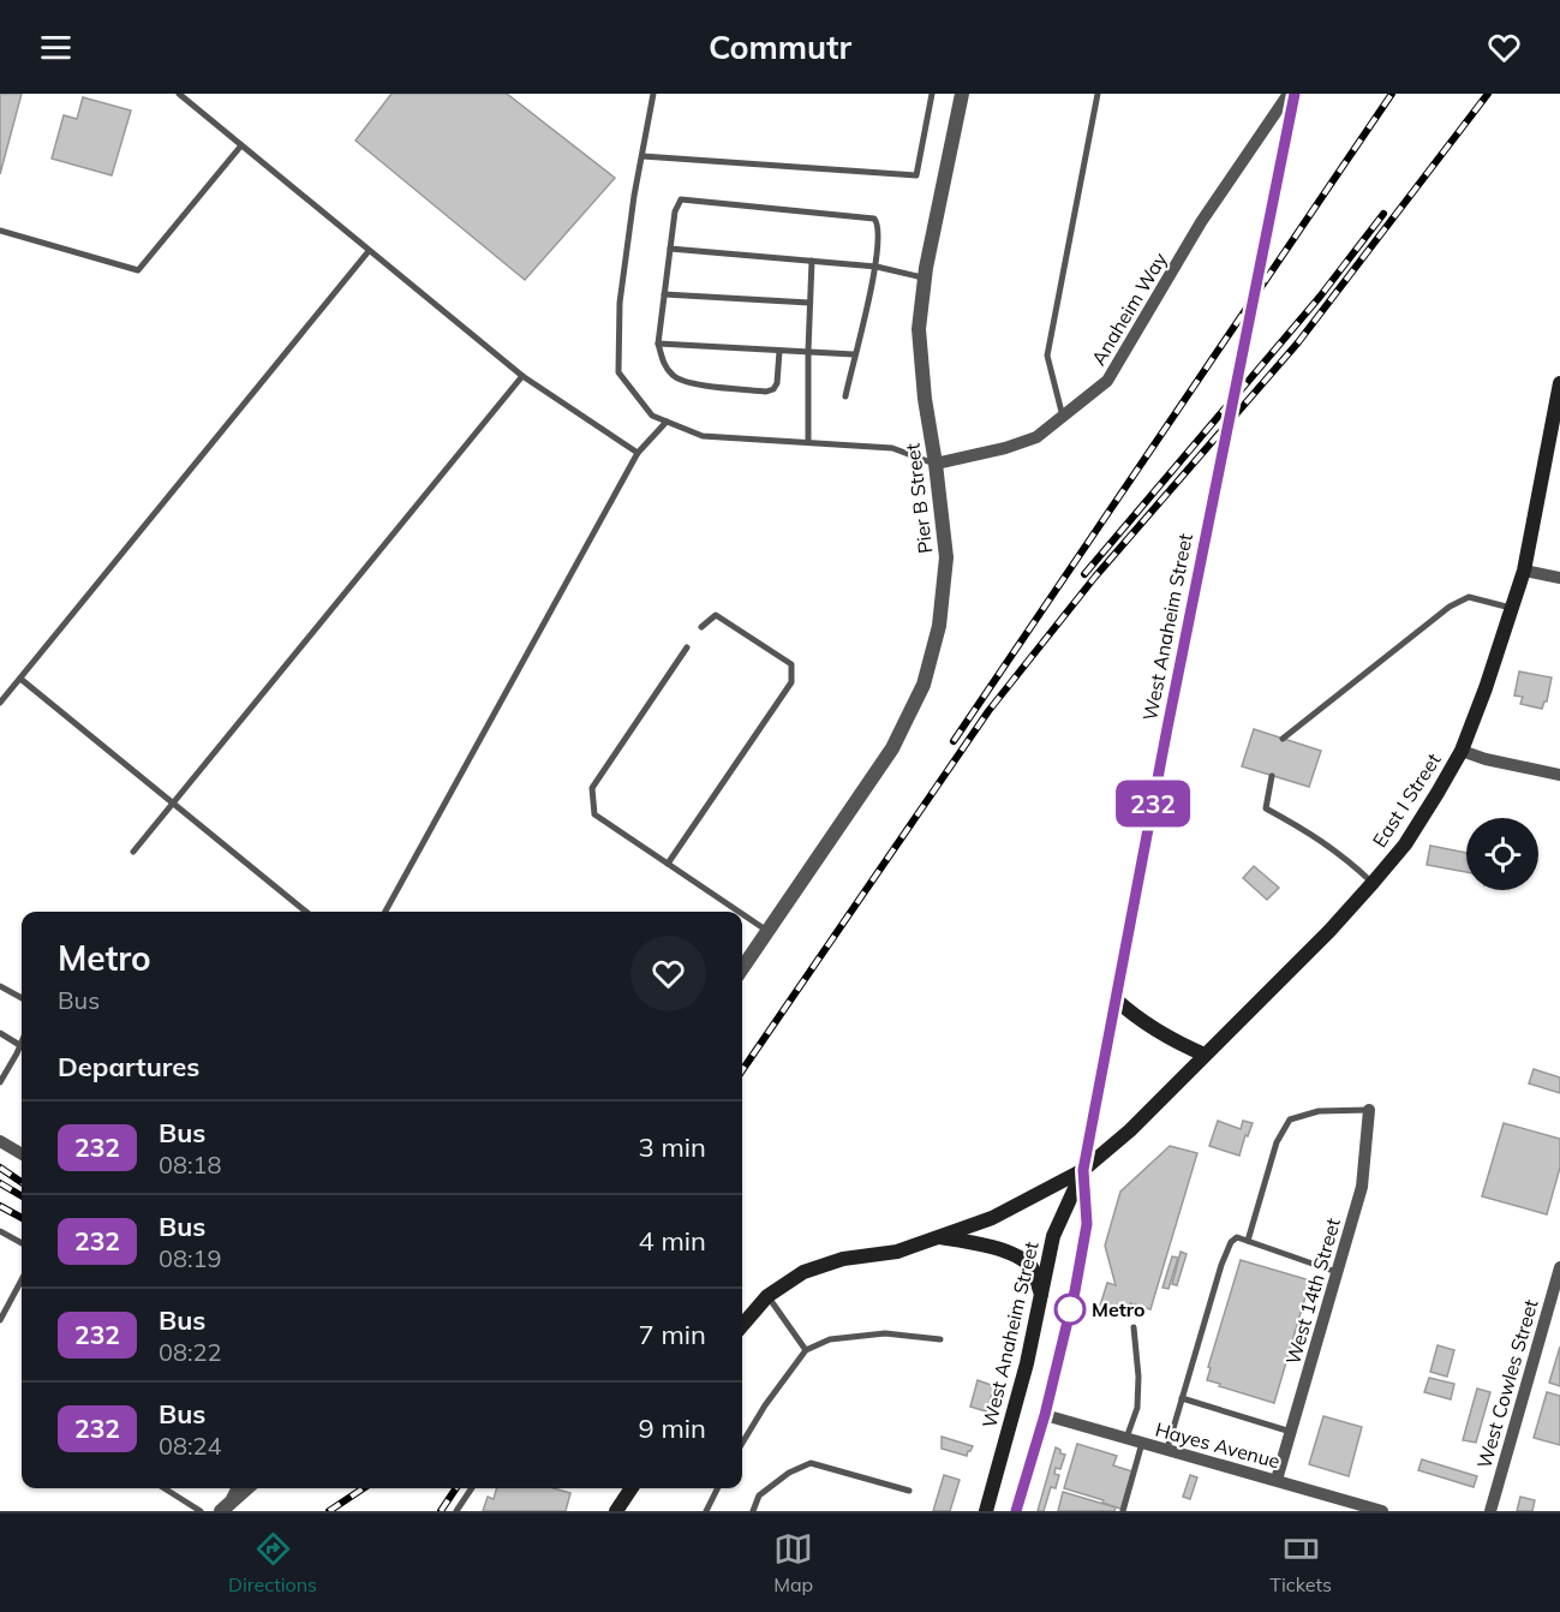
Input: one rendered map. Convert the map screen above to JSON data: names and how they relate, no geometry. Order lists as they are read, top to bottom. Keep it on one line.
{"streets":{"main road":["West Anaheim Street","East I Street"],"street":["Anaheim Way","Pier B Street","West 14th Street","West Cowles Street","Hayes Avenue"]},"crossings":[["Anaheim Way","Pier B Street"],["West Anaheim Street","East I Street"],["West Anaheim Street","Hayes Avenue"],["West 14th Street","Hayes Avenue"]],"places":["Metro"],"lines":["bus line 232"],"page":{"header":"Commutr","on_map":"232","heading":[["Metro","Bus"],"Departures"],"list":[{"mark":"232","name":"Bus","note":"08:18","value":"3 min"},{"mark":"232","name":"Bus","note":"08:19","value":"4 min"},{"mark":"232","name":"Bus","note":"08:22","value":"7 min"},{"mark":"232","name":"Bus","note":"08:24","value":"9 min"}],"tabs":["Directions","Map","Tickets"]}}
